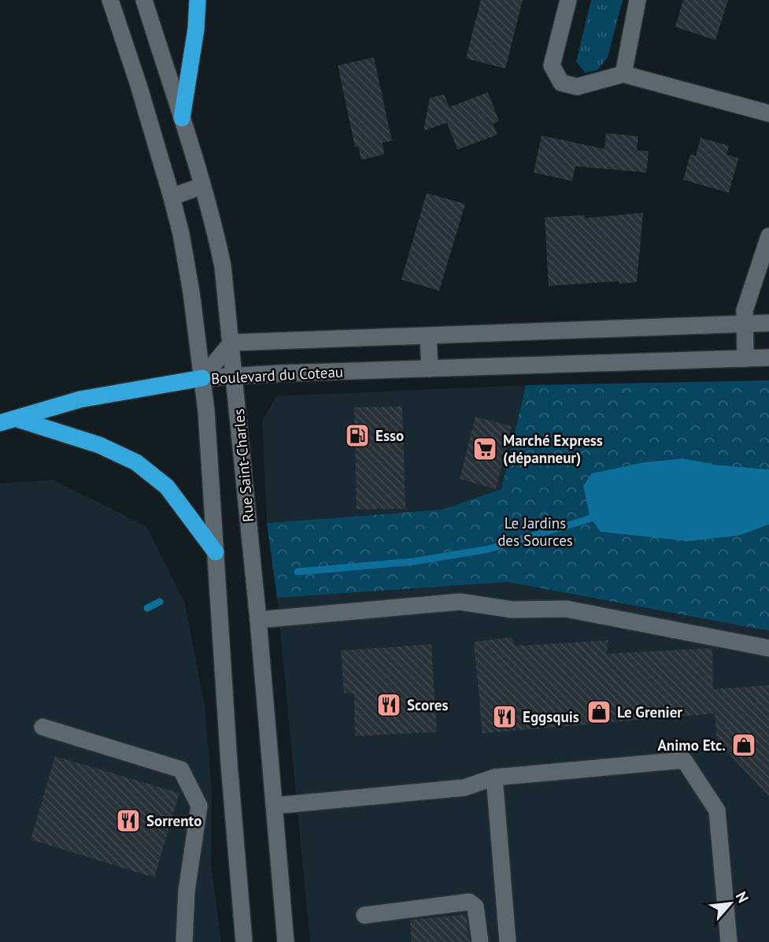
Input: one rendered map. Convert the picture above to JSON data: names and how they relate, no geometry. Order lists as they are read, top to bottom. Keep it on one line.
{"streets":{"street":["Boulevard du Coteau","Rue Saint-Charles"]},"crossings":[["Boulevard du Coteau","Rue Saint-Charles"]],"parks":["Le Jardins des Sources"],"places":{"fuel station":["Esso"],"supermarket":["Marché Express (dépanneur)"],"restaurant":["Scores","Eggsquis","Sorrento"],"shop":["Le Grenier","Animo Etc."]},"north":"top right"}
